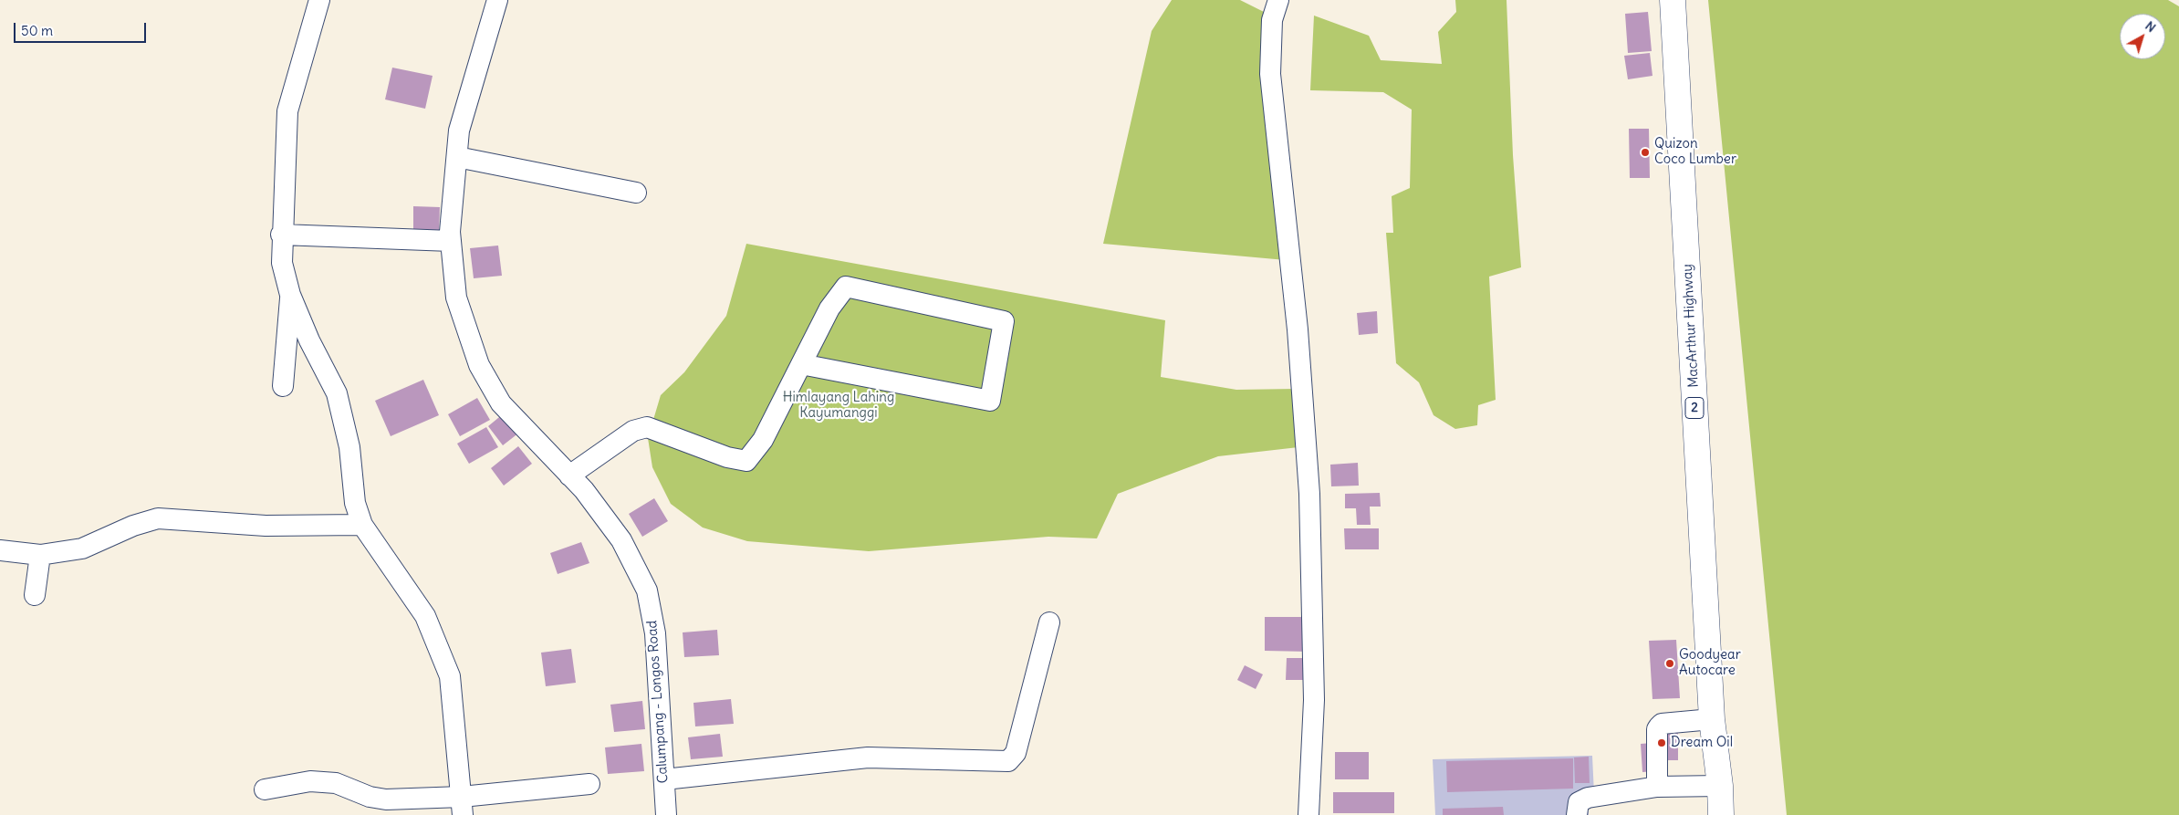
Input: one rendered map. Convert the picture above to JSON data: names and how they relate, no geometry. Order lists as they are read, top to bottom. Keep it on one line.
{"streets":{"highway":["MacArthur Highway","2"],"street":["Calumpang - Longos Road"]},"parks":["Himlayang Lahing Kayumanggi"],"places":["Quizon Coco Lumber","Goodyear Autocare","Dream Oil"],"scale_bar":"50 m","north":"top right"}
